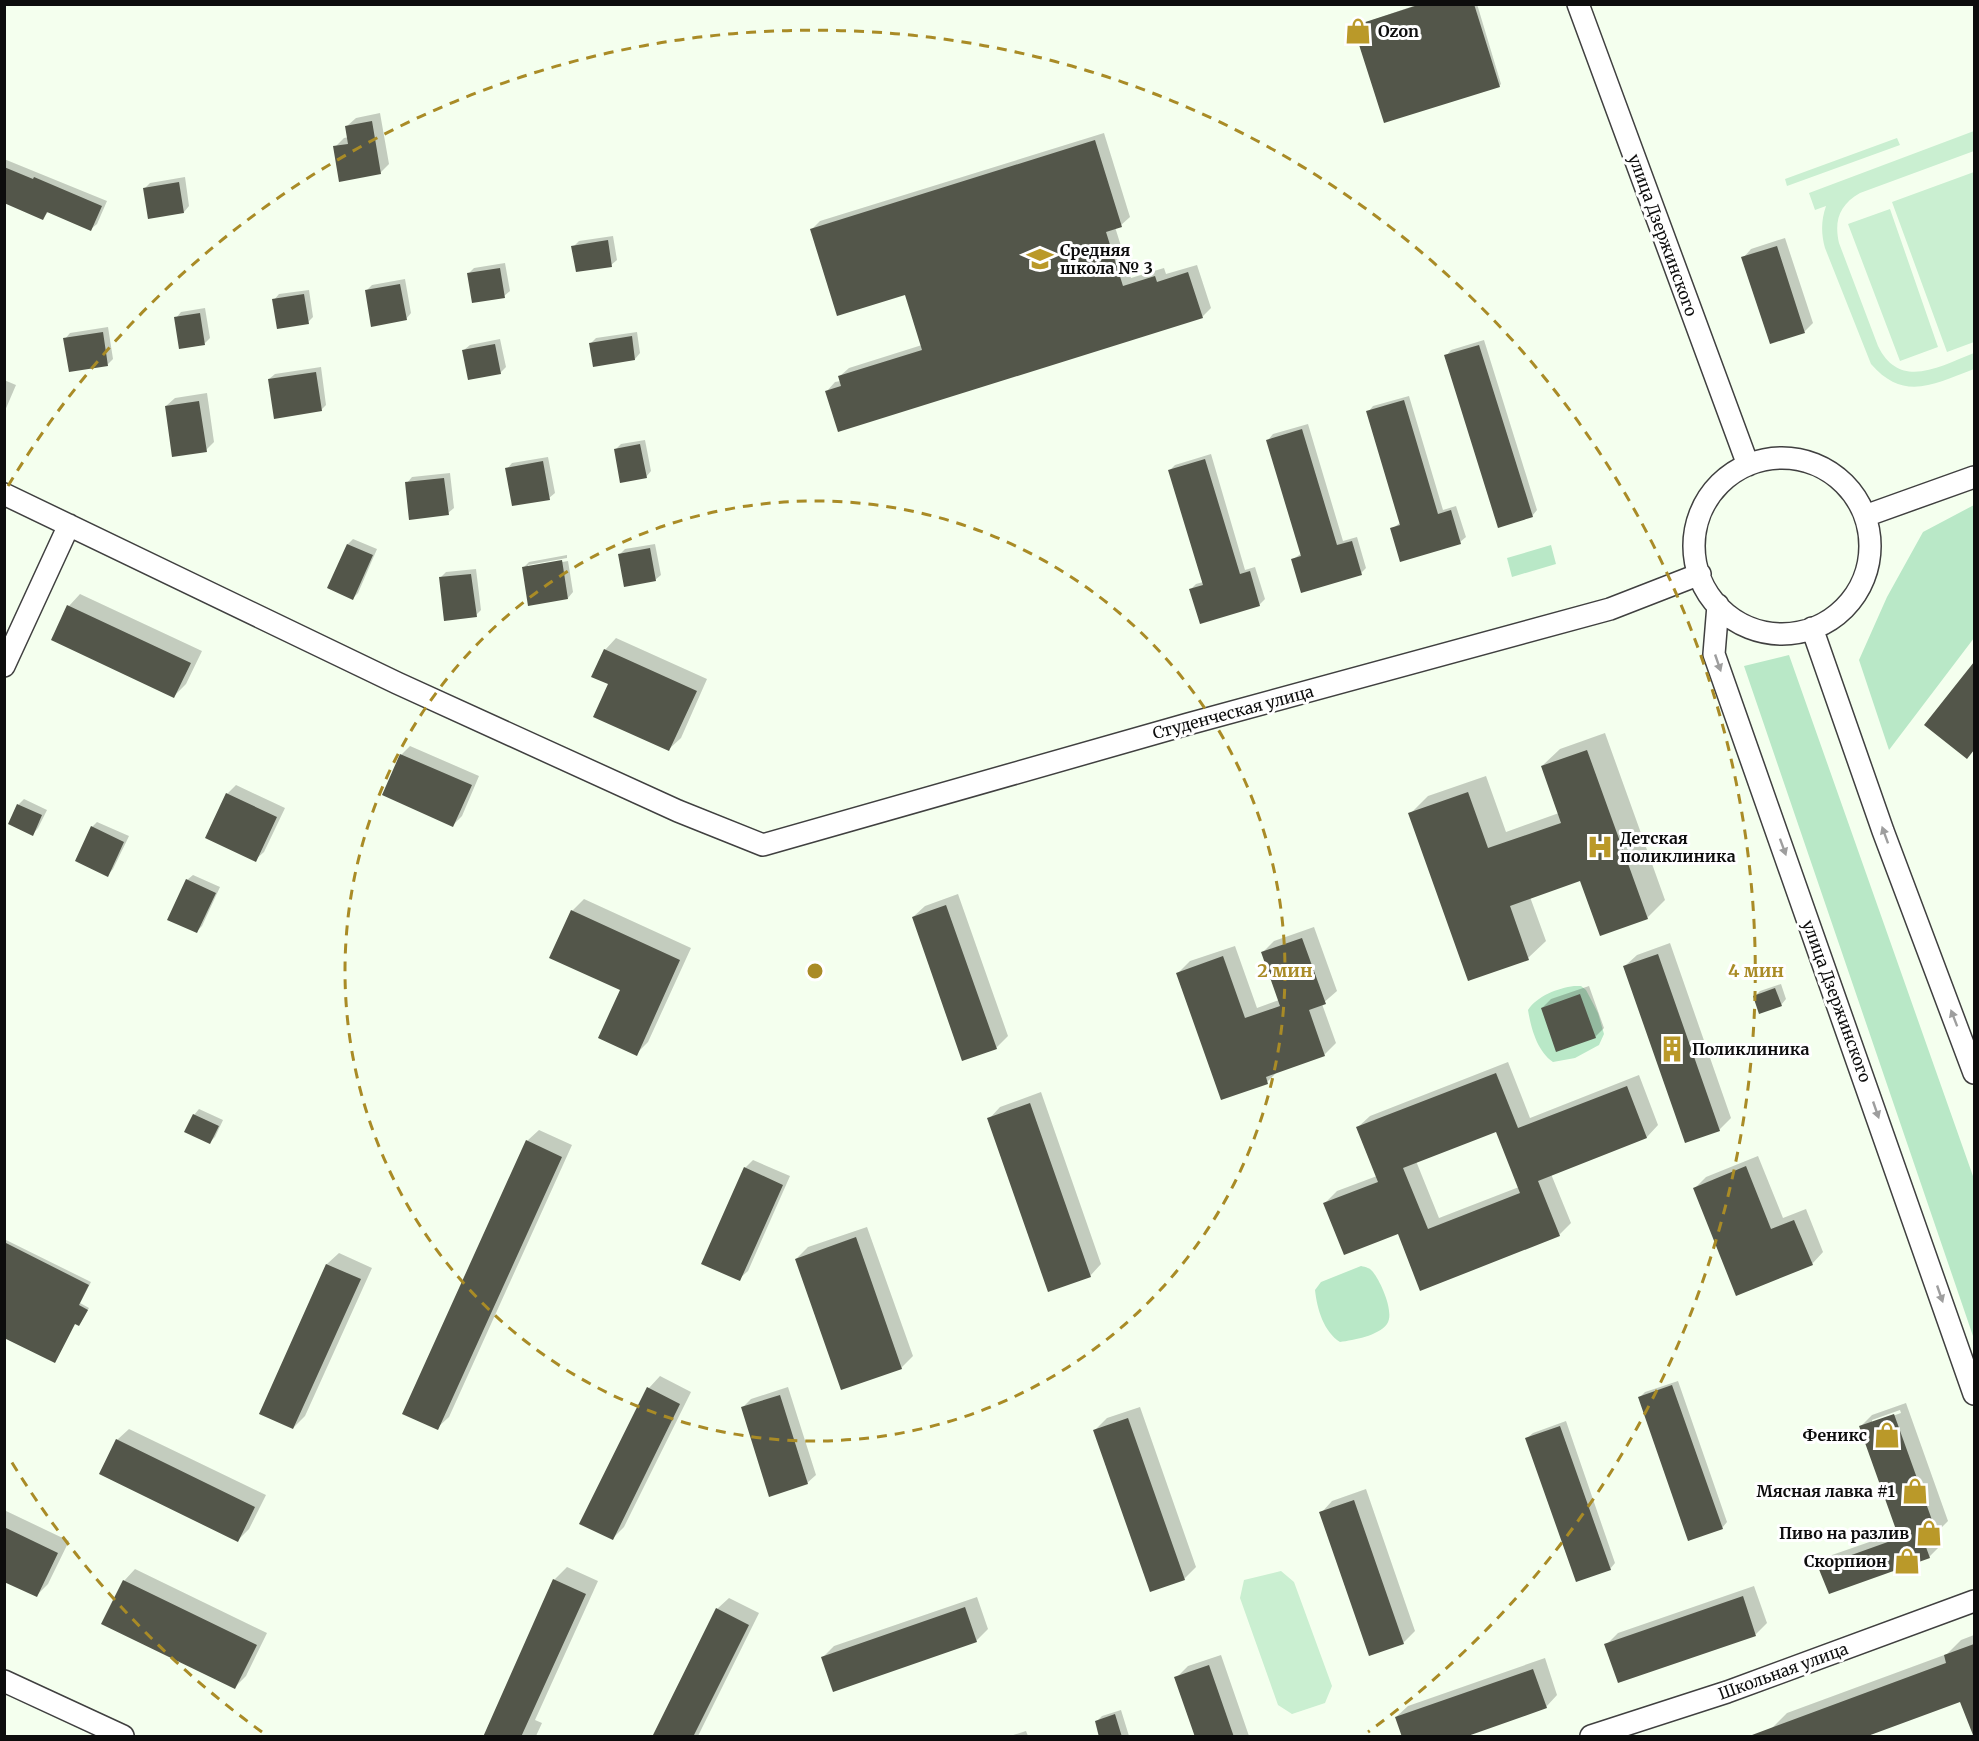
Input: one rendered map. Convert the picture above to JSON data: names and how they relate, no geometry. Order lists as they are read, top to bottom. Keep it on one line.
{"streets":{"street":["улица Дзержинского","Студенческая улица","Школьная улица"]},"crossings":[["улица Дзержинского","Студенческая улица"]],"places":{"shop":["Ozon","Феникс","Мясная лавка #1","Пиво на разлив","Скорпион"],"school or university":["Средняя школа № 3"],"hospital":["Детская поликлиника"],"building":["Поликлиника"]},"rings":["2 мин","4 мин"]}
